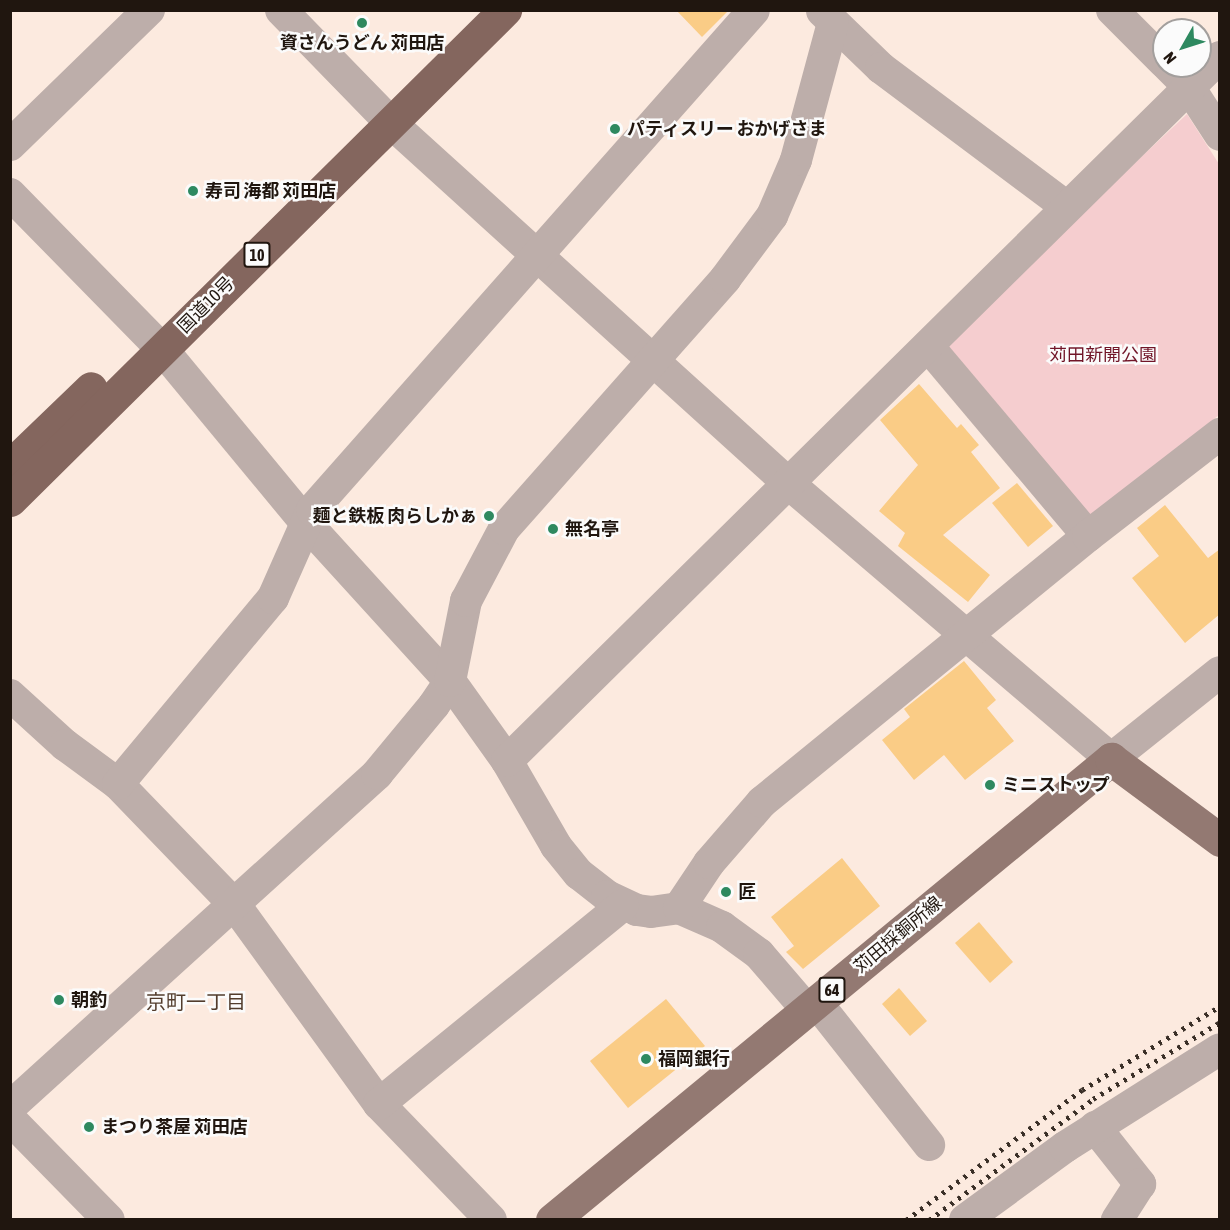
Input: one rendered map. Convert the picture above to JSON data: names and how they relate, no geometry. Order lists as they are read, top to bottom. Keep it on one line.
{"streets":{"highway":["10","国道10号"],"main road":["苅田採銅所線","64"]},"districts":["京町一丁目"],"parks":["苅田新開公園"],"places":["資さんうどん 苅田店","パティスリー おかげさま","寿司 海都 苅田店","麺と鉄板 肉らしかぁ","無名亭","ミニストップ","匠","朝釣","福岡銀行","まつり茶屋 苅田店"],"north":"bottom left"}
